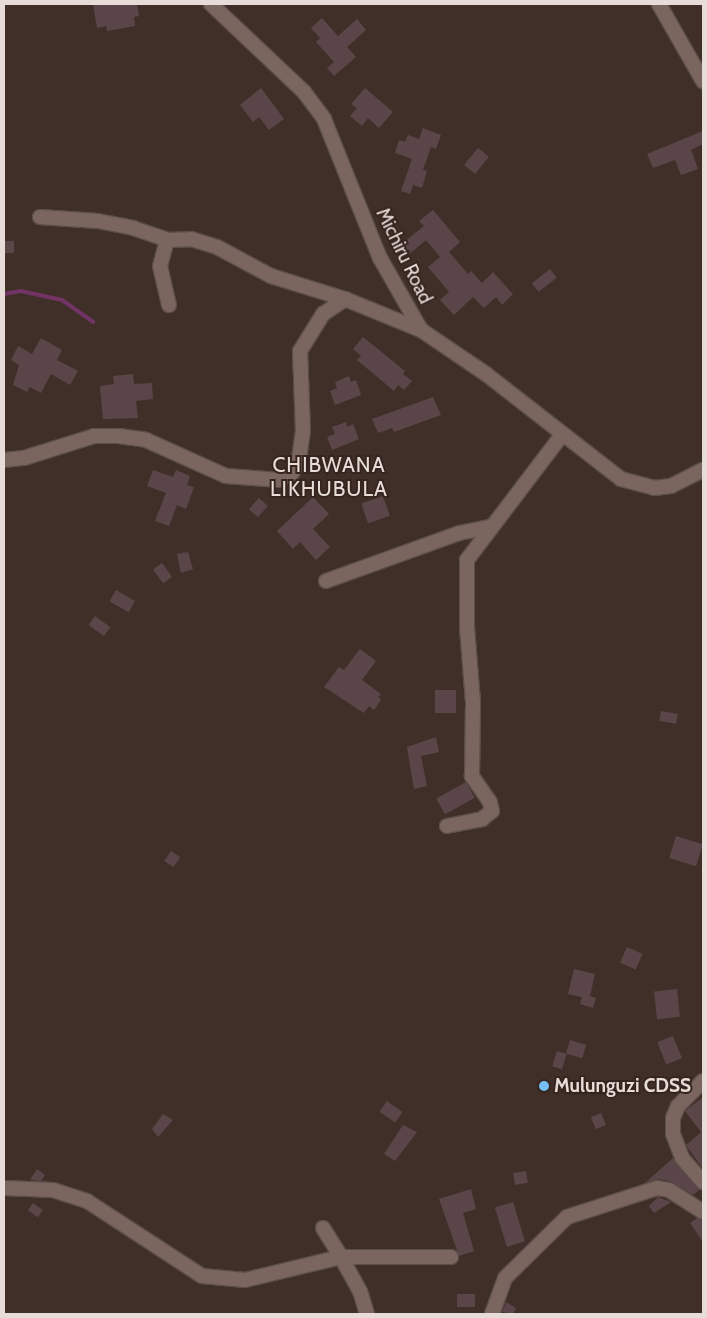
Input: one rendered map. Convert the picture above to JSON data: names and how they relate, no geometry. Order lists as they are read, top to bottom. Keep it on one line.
{"streets":{"street":["Michiru Road"]},"districts":["CHIBWANA LIKHUBULA"],"places":["Mulunguzi CDSS"]}
